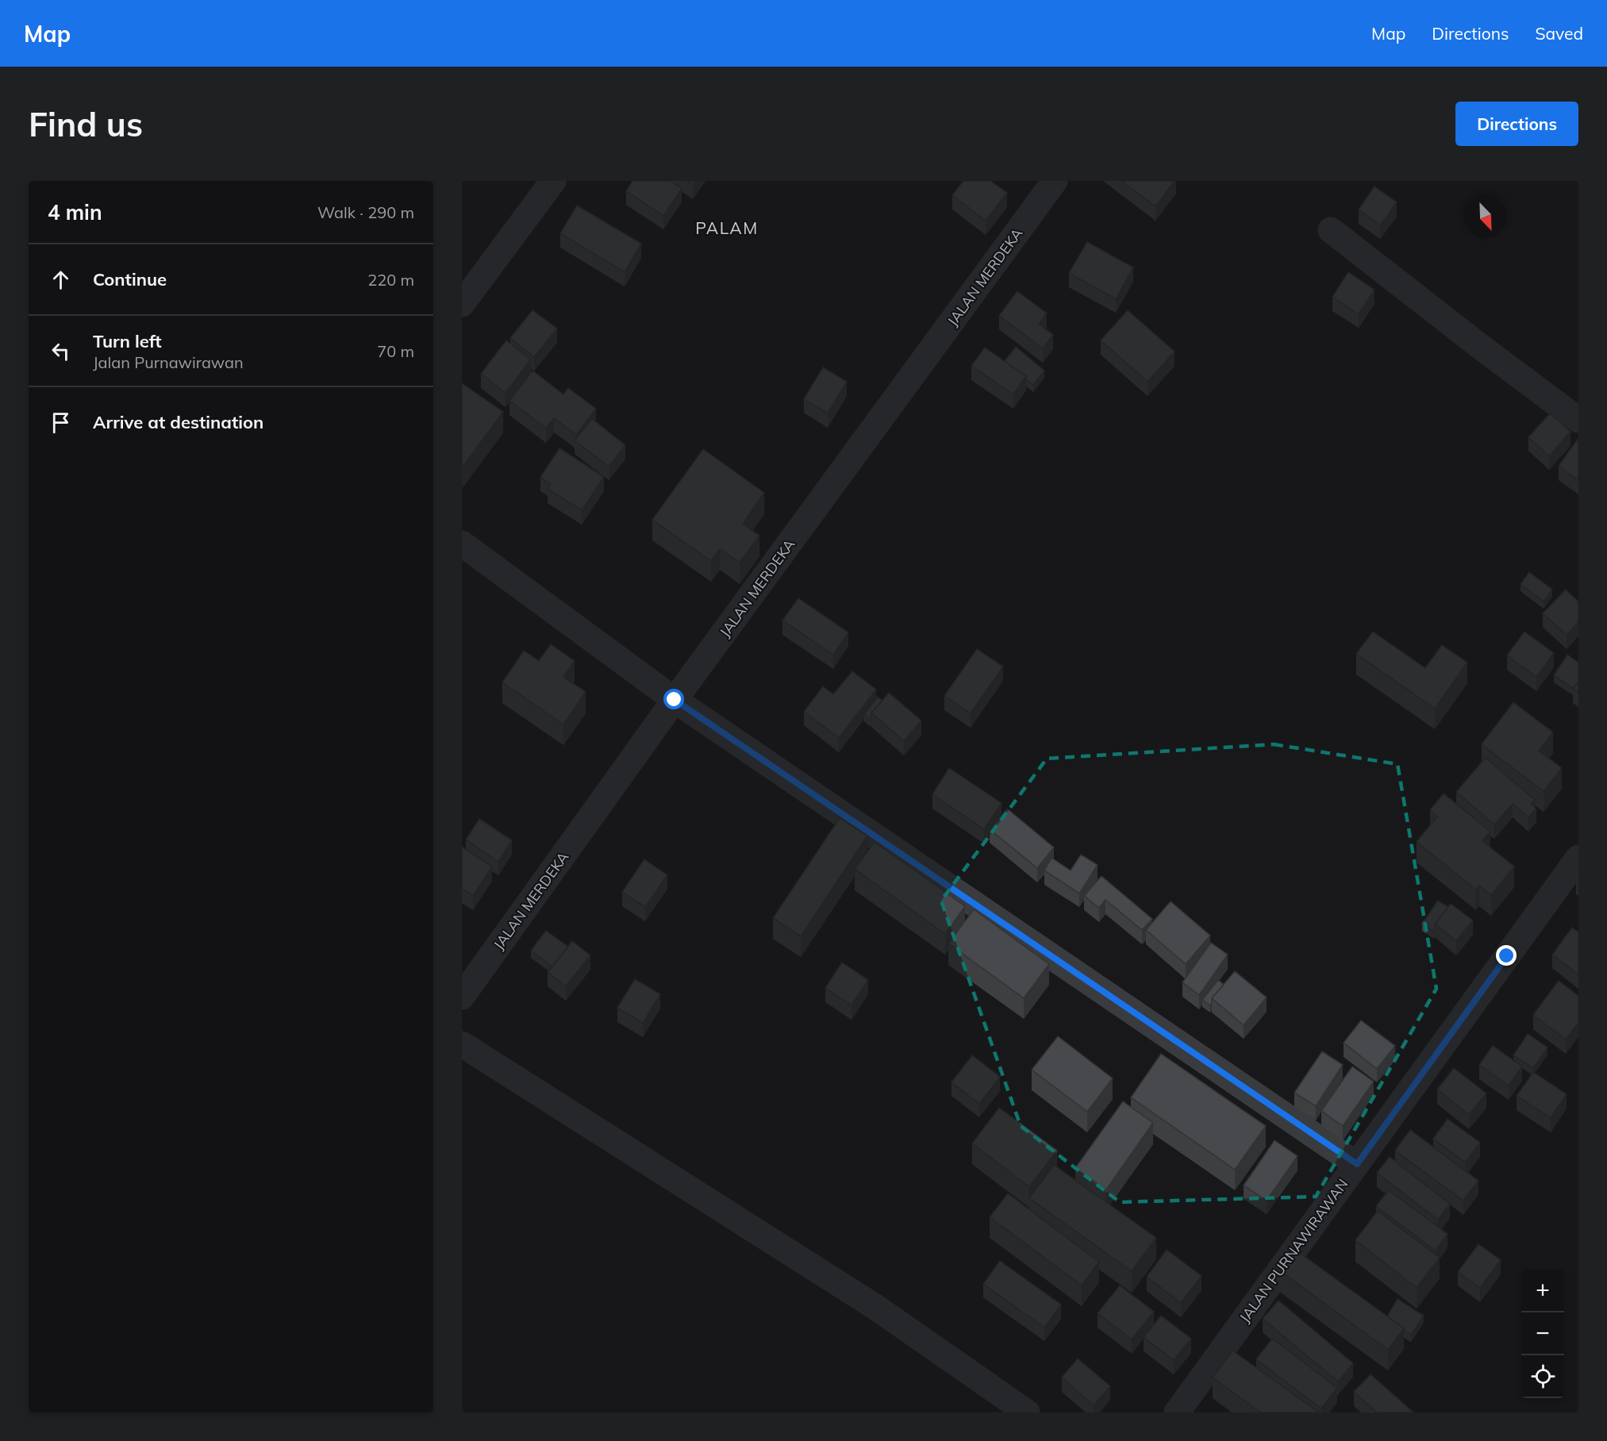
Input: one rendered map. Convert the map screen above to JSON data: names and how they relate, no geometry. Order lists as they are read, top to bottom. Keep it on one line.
{"streets":{"street":["JALAN MERDEKA","JALAN PURNAWIRAWAN"]},"districts":["PALAM"],"north":"bottom right","page":{"header":"Map","nav":["Map","Directions","Saved"],"buttons":"Directions","title":"Find us","heading":["4 min","Walk · 290 m"],"list":[["Continue","220 m"],["Turn left","Jalan Purnawirawan","70 m"],"Arrive at destination"],"map_buttons":["+","−"]}}
